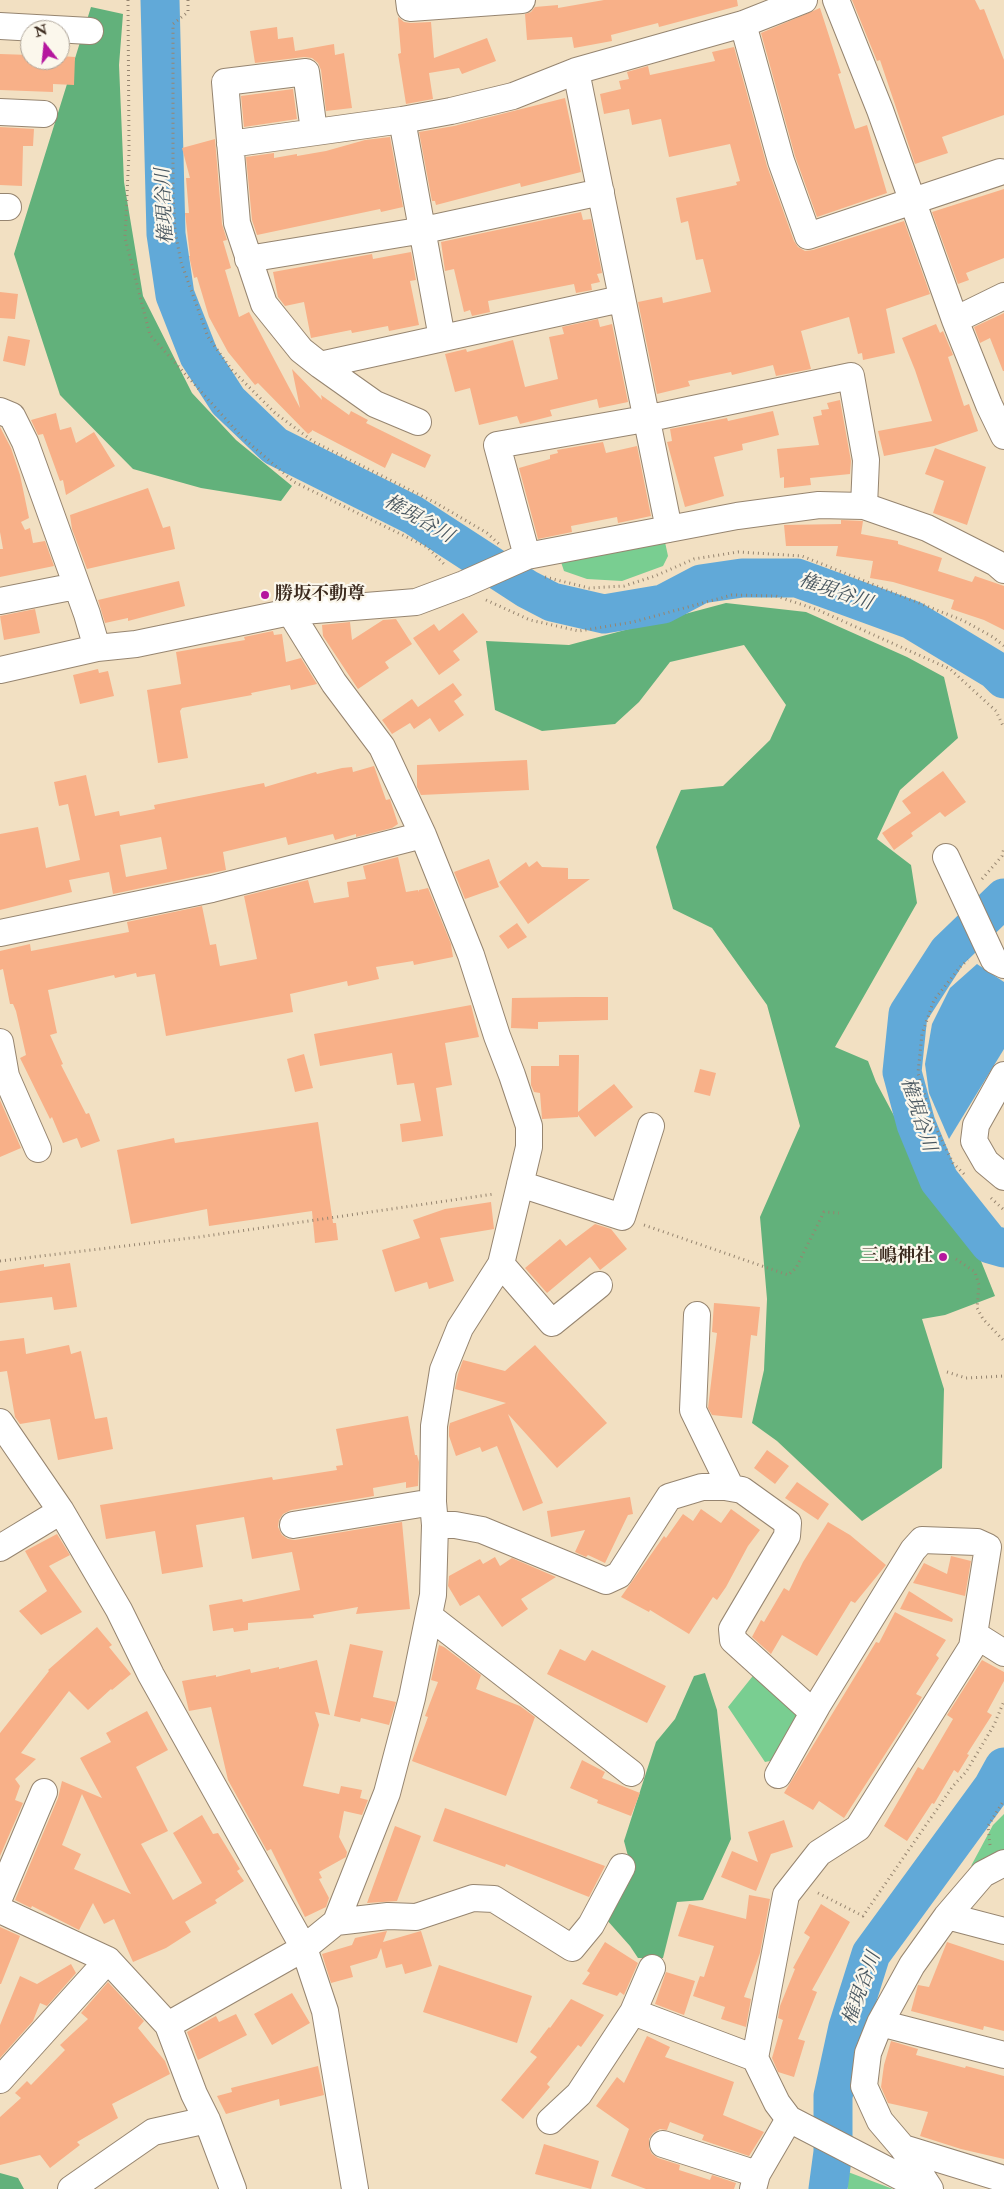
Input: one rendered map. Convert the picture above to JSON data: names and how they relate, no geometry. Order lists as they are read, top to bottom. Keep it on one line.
{"water":["権現谷川"],"places":["勝坂不動尊","三嶋神社"],"north":"top"}
